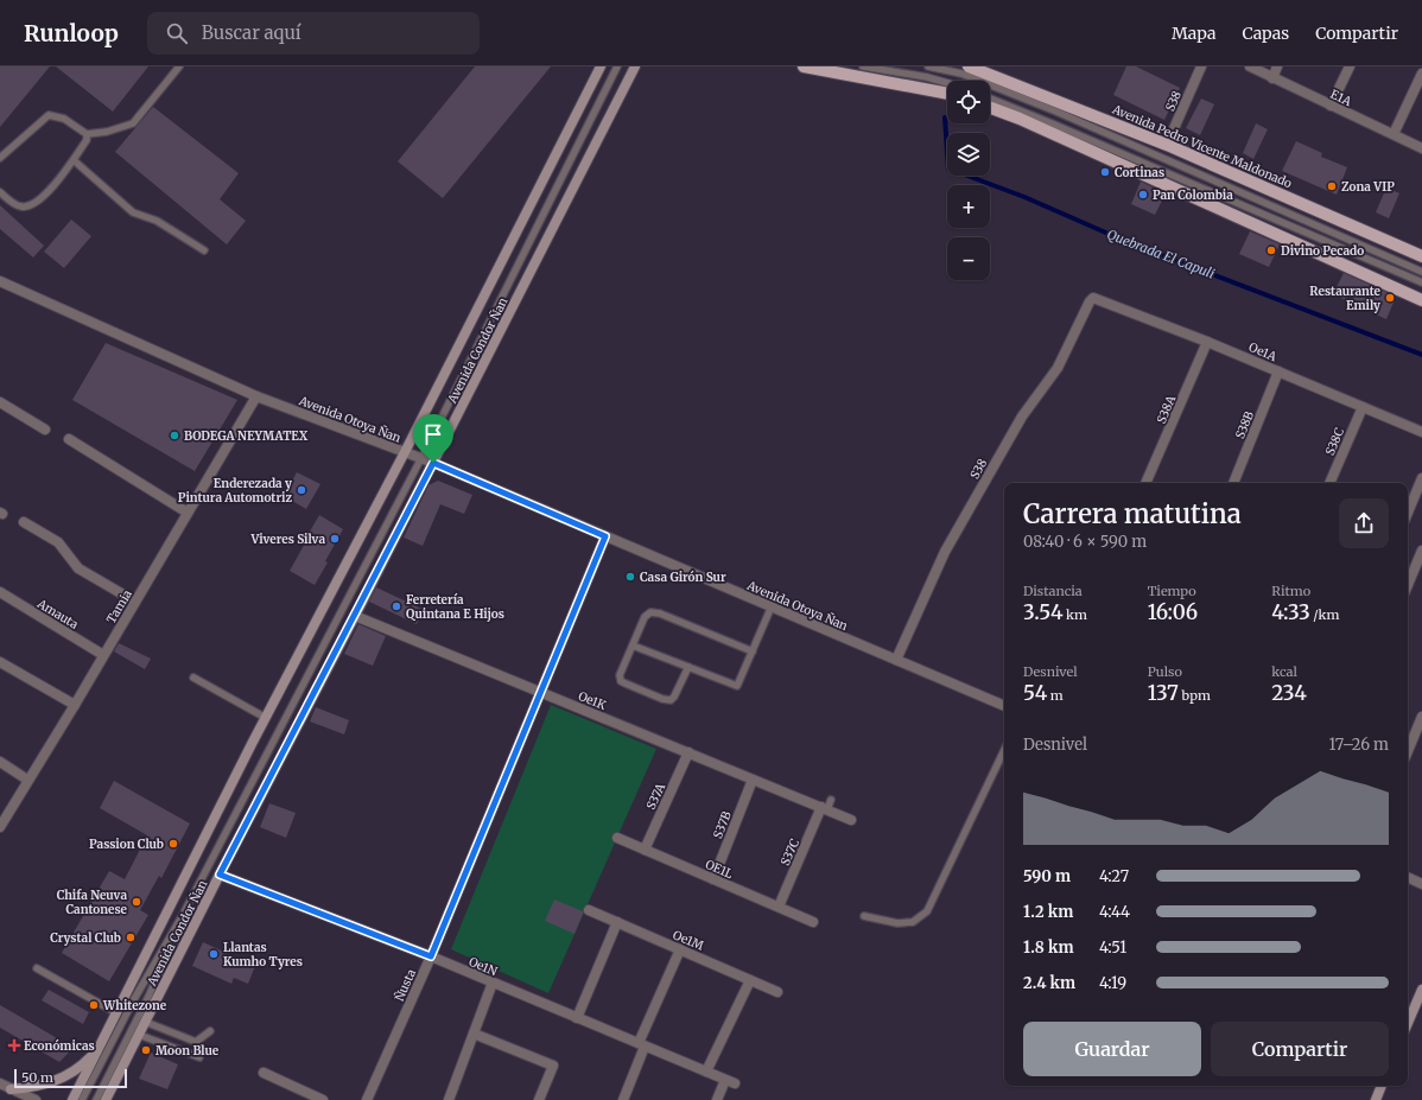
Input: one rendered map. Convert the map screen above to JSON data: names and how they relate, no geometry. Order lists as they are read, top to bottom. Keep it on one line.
{"streets":{"main road":["Avenida Pedro Vicente Maldonado","Avenida Condor Ñan"],"street":["E1A","S38","Oe1A","S38A","Avenida Otoya Ñan","S38B","S38C","Tamia","Amauta","Oe1K","S37A","S37B","S37C","OE1L","Oe1M","Oe1N","Ñusta"]},"crossings":[["S38","Avenida Pedro Vicente Maldonado"],["S38","Oe1A"],["S38","Avenida Otoya Ñan"],["Avenida Condor Ñan","Avenida Otoya Ñan"],["Avenida Condor Ñan","Oe1K"],["Avenida Condor Ñan","Oe1N"],["Oe1A","S38A"],["Oe1A","S38B"],["Oe1A","S38C"],["Avenida Otoya Ñan","Tamia"],["Avenida Otoya Ñan","Ñusta"],["Tamia","Amauta"],["Oe1K","S37A"],["Oe1K","S37B"],["Oe1K","S37C"],["Oe1K","Ñusta"],["S37A","OE1L"],["S37B","OE1L"],["S37C","OE1L"],["Oe1N","Ñusta"]],"water":["Quebrada El Capuli"],"places":{"other":["Cortinas","Zona VIP","Pan Colombia","Divino Pecado","Restaurante Emily","BODEGA NEYMATEX","Enderezada y Pintura Automotriz","Viveres Silva","Casa Girón Sur","Ferretería Quintana E Hijos","Passion Club","Chifa Neuva Cantonese","Crystal Club","Llantas Kumho Tyres","Whitezone","Moon Blue"],"health":["Económicas"]},"scale_bar":"50 m","page":{"header":"Runloop","search":"Buscar aquí","nav":["Mapa","Capas","Compartir"],"map_buttons":["+","−"],"heading":["Carrera matutina","08:40 · 6 × 590 m"],"stats":[["Distancia","3.54 km"],["Tiempo","16:06"],["Ritmo","4:33 /km"],["Desnivel","54 m"],["Pulso","137 bpm"],["kcal","234"]],"chart":["Desnivel","17–26 m"],"list":[{"name":"590 m","note":"4:27"},{"name":"1.2 km","note":"4:44"},{"name":"1.8 km","note":"4:51"},{"name":"2.4 km","note":"4:19"}],"buttons":["Guardar","Compartir"],"scale":"50 m"}}
